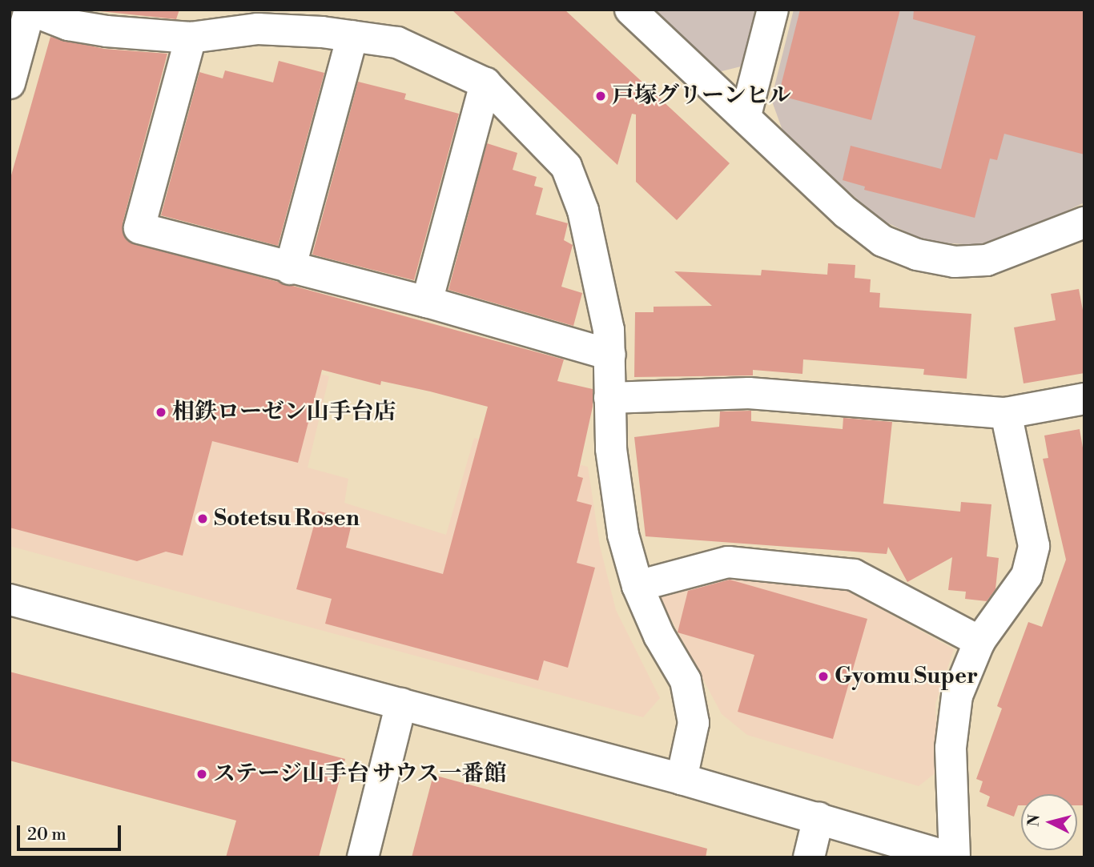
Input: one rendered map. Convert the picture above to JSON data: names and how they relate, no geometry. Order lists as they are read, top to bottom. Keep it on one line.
{"places":["戸塚グリーンヒル","相鉄ローゼン山手台店","Sotetsu Rosen","Gyomu Super","ステージ山手台 サウス一番館"],"scale_bar":"20 m","north":"left"}
